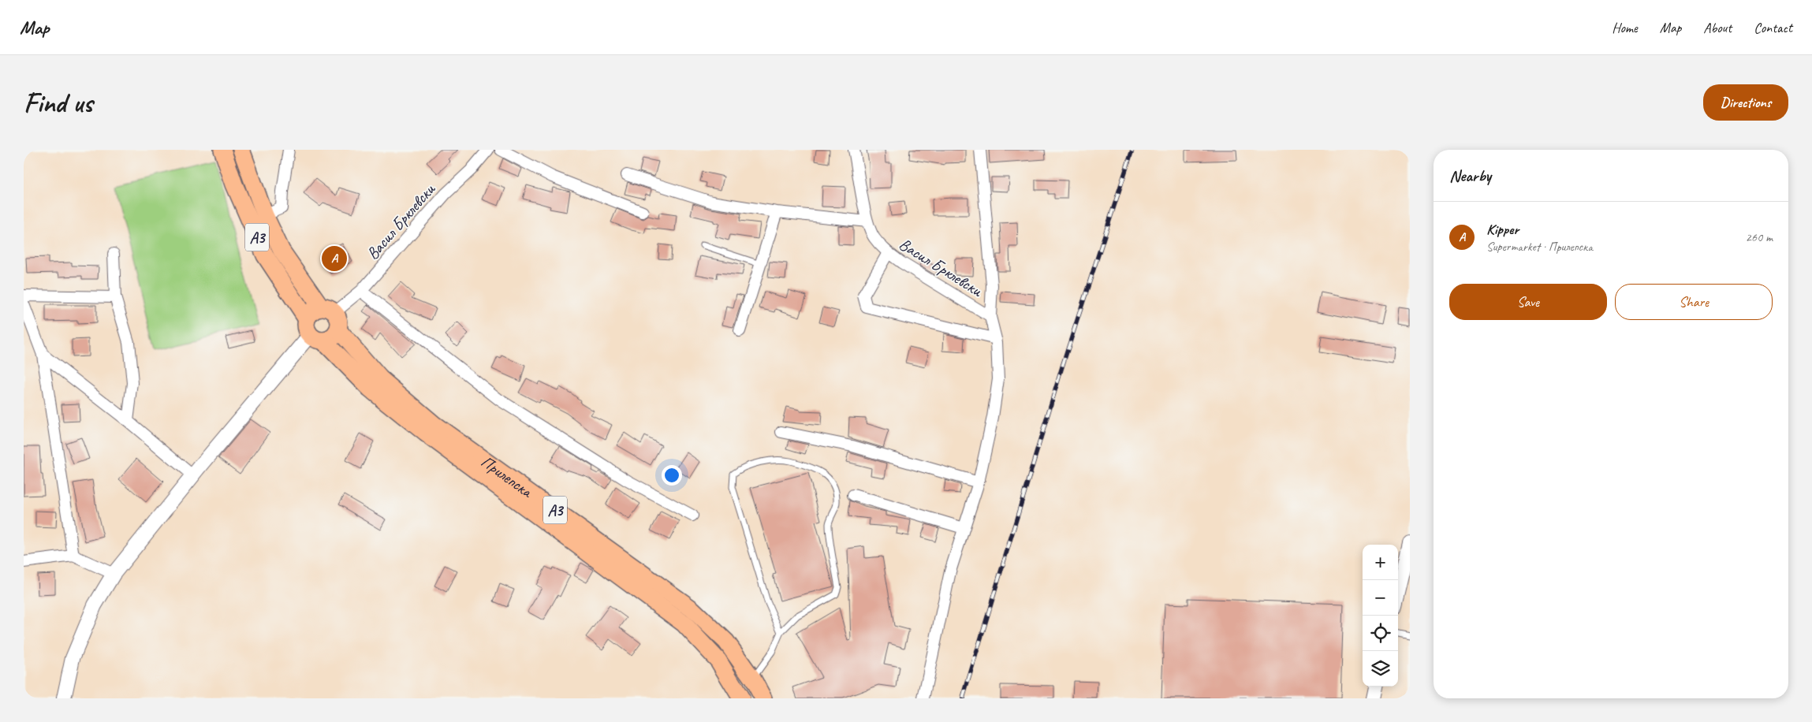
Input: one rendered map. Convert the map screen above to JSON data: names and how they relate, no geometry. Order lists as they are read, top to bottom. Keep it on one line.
{"streets":{"main road":["A3","Прилепска"],"street":["Васил Брклевски"]},"crossings":[["Васил Брклевски","A3"],["Васил Брклевски","Прилепска"],["A3","Прилепска"]],"page":{"header":"Map","nav":["Home","Map","About","Contact"],"buttons":["Directions",["Save","Share"]],"title":"Find us","heading":"Nearby","list":[{"mark":"A","name":"Kipper","note":"Supermarket · Прилепска","value":"260 m"}],"pins":"A","map_buttons":["+","−"]}}
